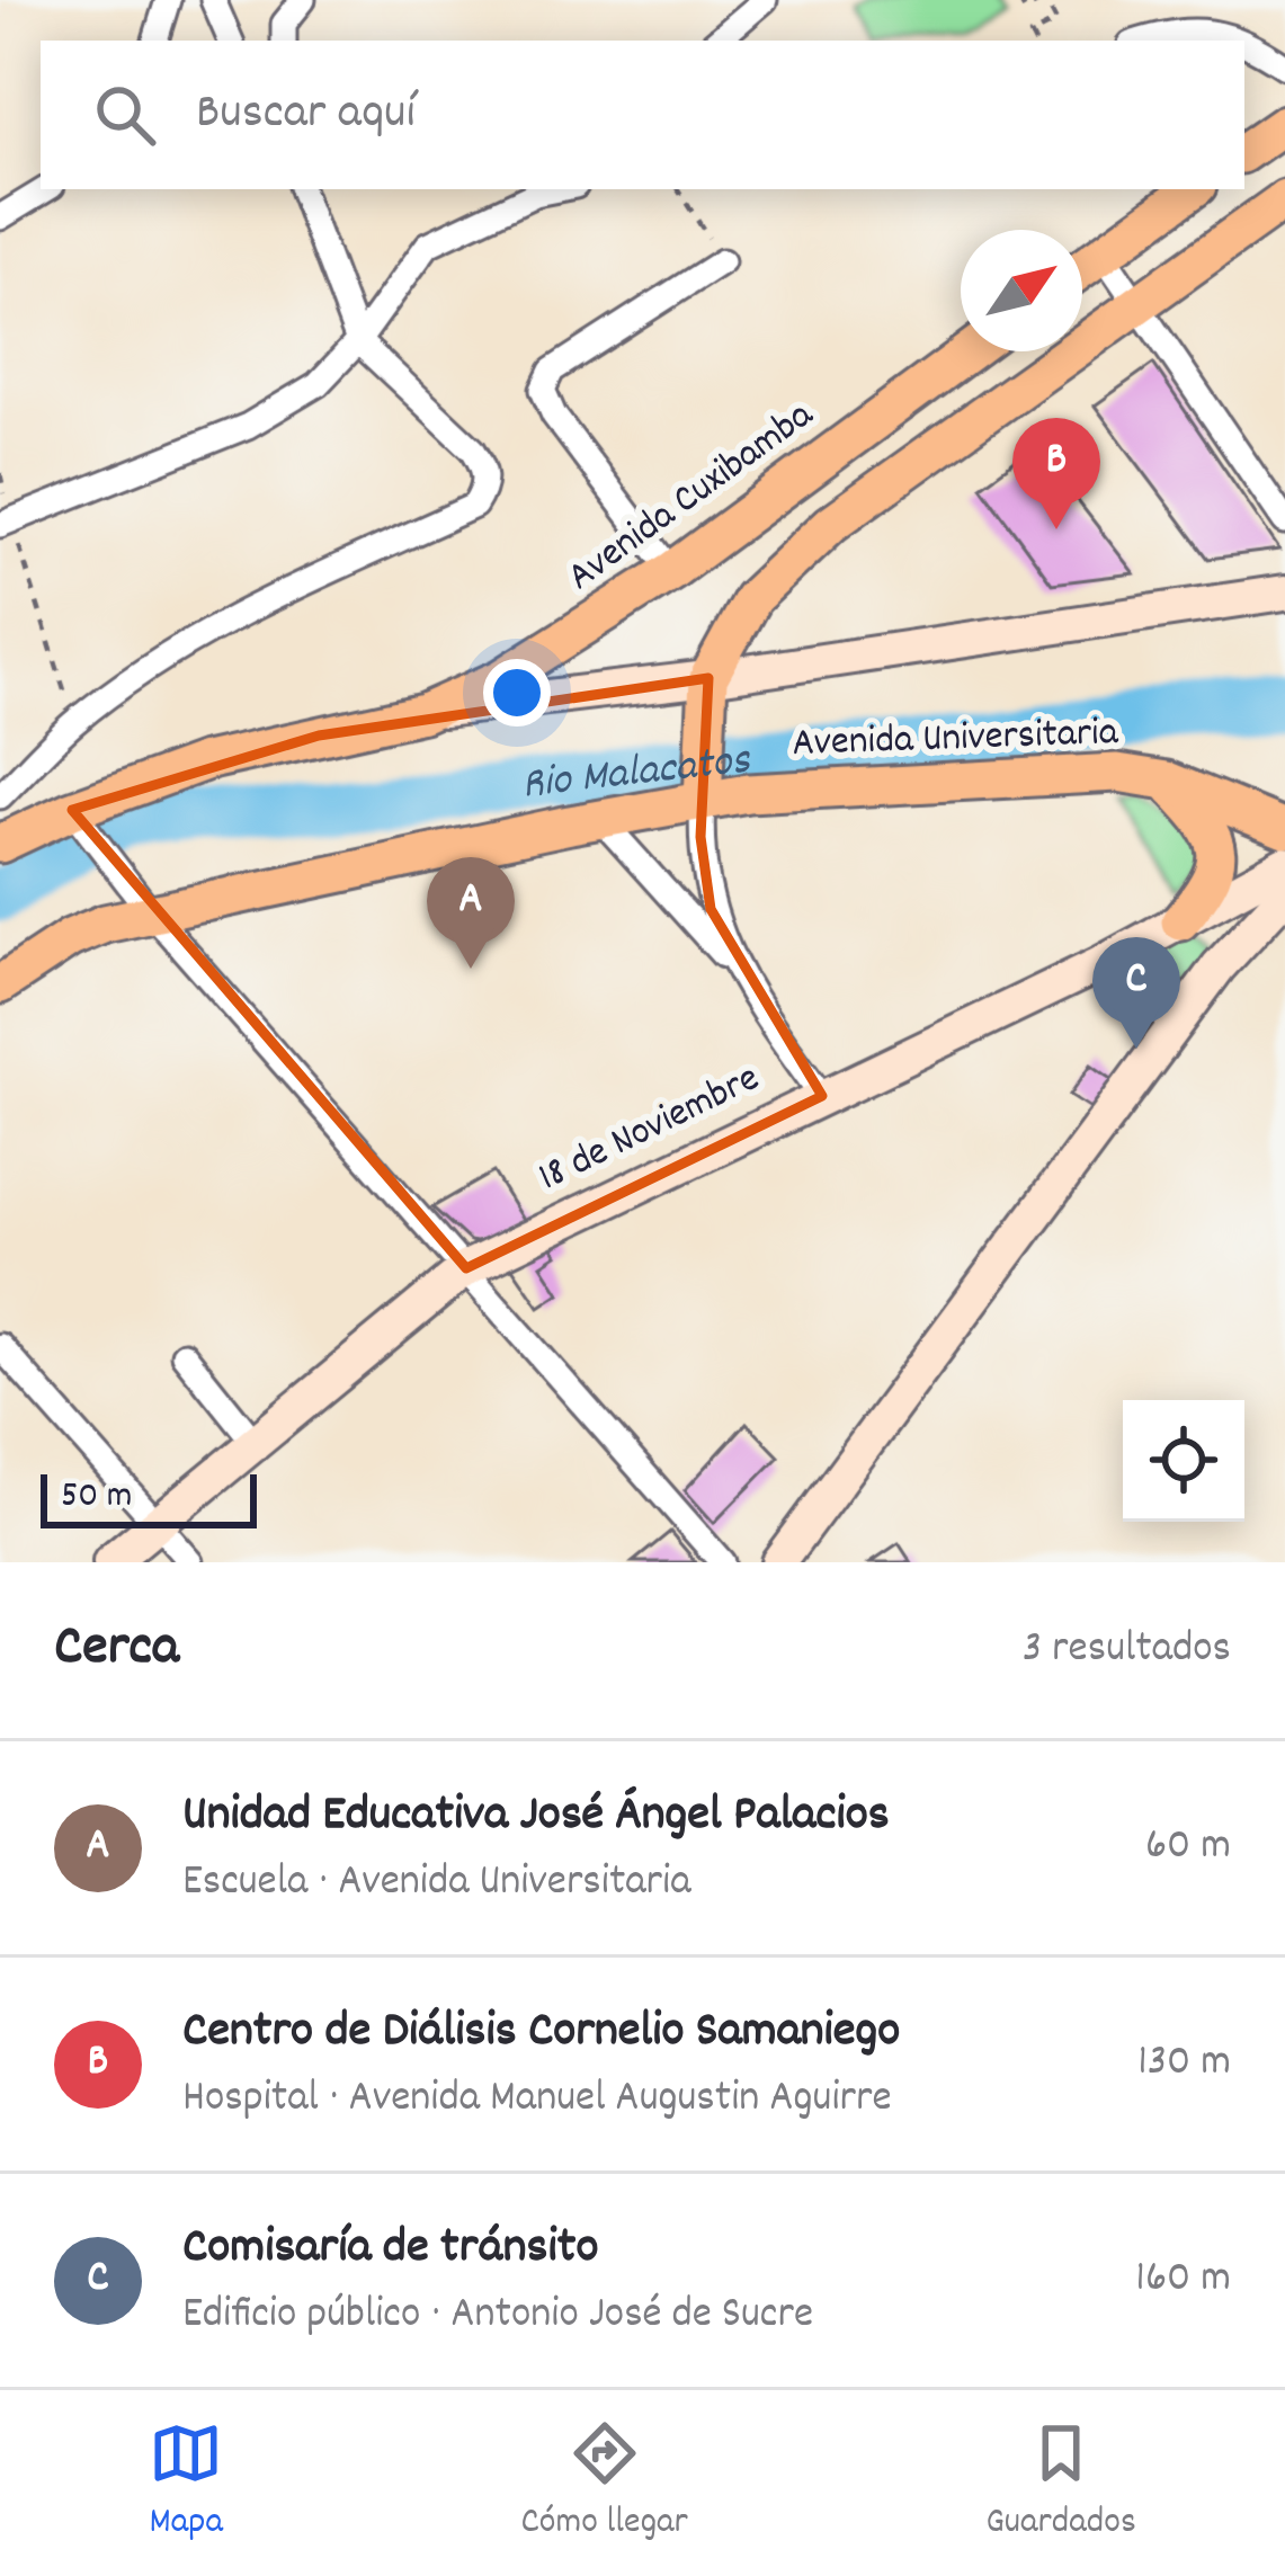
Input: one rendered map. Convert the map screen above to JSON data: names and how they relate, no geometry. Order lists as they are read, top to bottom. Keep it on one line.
{"streets":{"main road":["Avenida Cuxibamba","Avenida Universitaria"],"street":["18 de Noviembre"]},"water":["Rio Malacatos"],"scale_bar":"50 m","north":"top right","page":{"search":"Buscar aquí","pins":["B","A","C"],"scale":"50 m","heading":["Cerca","3 resultados"],"list":[{"mark":"A","name":"Unidad Educativa José Ángel Palacios","note":"Escuela · Avenida Universitaria","value":"60 m"},{"mark":"B","name":"Centro de Diálisis Cornelio Samaniego","note":"Hospital · Avenida Manuel Augustin Aguirre","value":"130 m"},{"mark":"C","name":"Comisaría de tránsito","note":"Edificio público · Antonio José de Sucre","value":"160 m"}],"nav":["Mapa","Cómo llegar","Guardados"]}}
